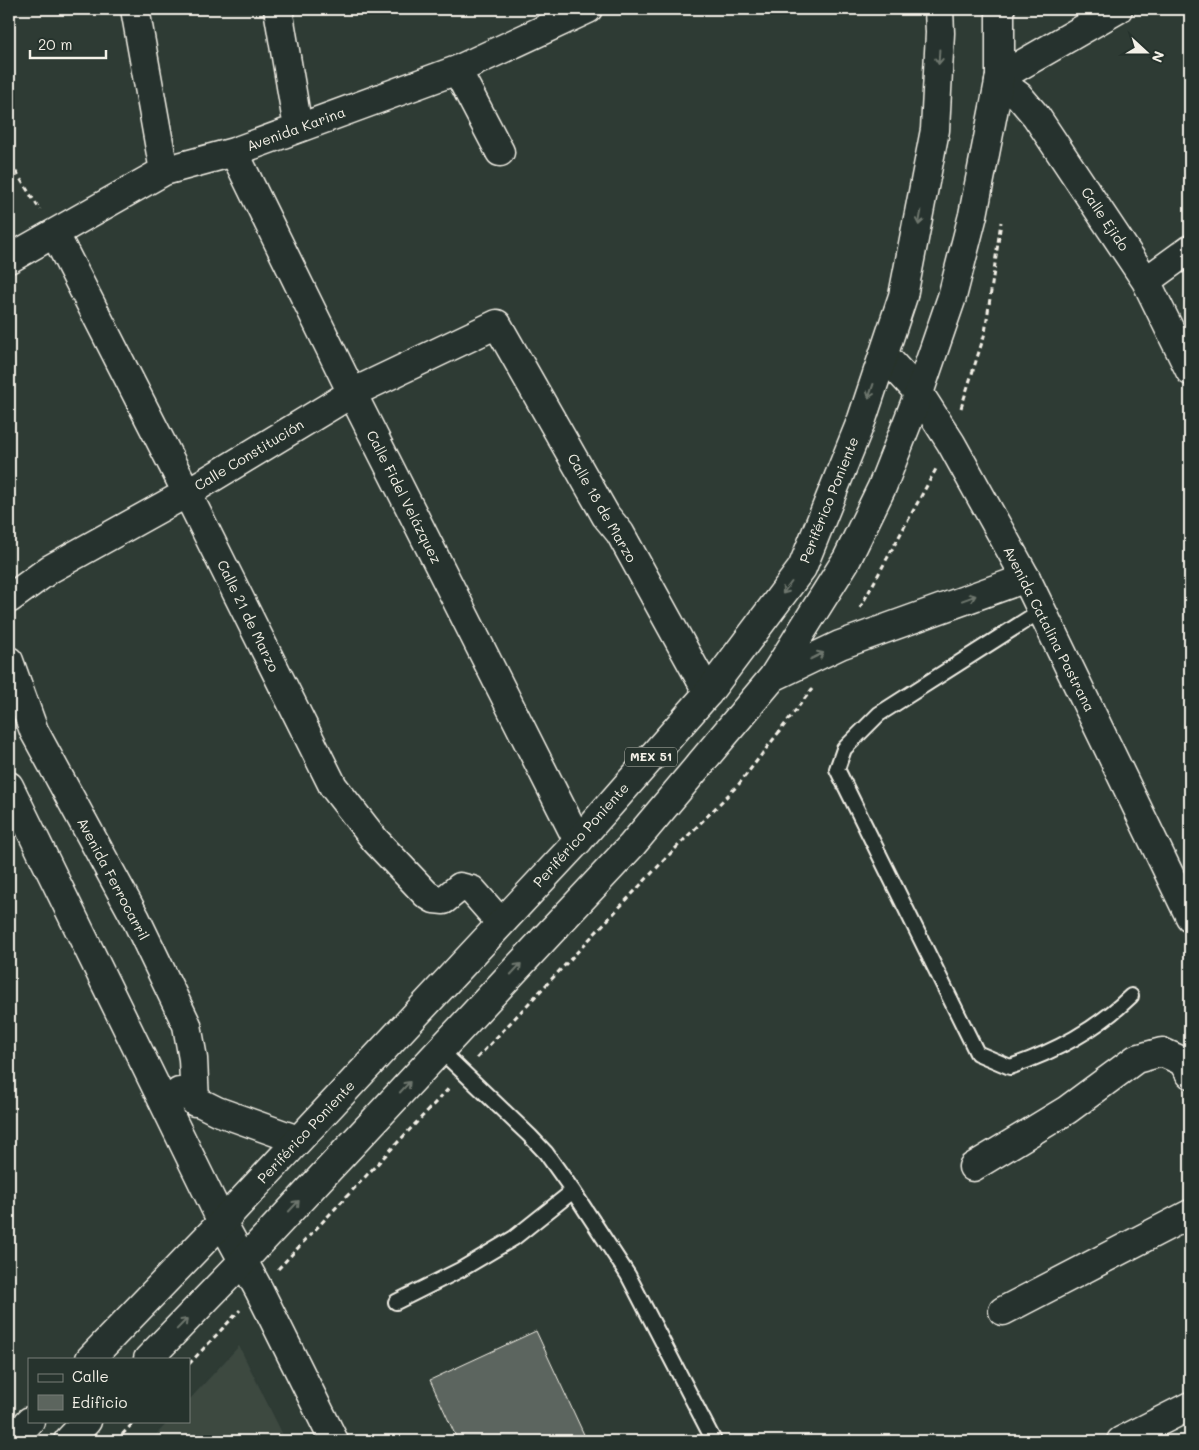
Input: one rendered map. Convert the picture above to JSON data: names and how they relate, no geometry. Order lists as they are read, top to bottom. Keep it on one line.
{"streets":{"street":["Avenida Karina","Calle Ejido","Calle Constitución","Calle Fidel Velázquez","Periférico Poniente","Calle 18 de Marzo","Calle 21 de Marzo","Avenida Catalina Pastrana","MEX 51","Avenida Ferrocarril"]},"crossings":[["Avenida Karina","Calle Fidel Velázquez"],["Avenida Karina","Calle 21 de Marzo"],["Calle Ejido","MEX 51"],["Calle Constitución","Calle Fidel Velázquez"],["Calle Constitución","Calle 18 de Marzo"],["Calle Constitución","Calle 21 de Marzo"],["Calle Fidel Velázquez","Periférico Poniente"],["Periférico Poniente","Calle 18 de Marzo"],["Periférico Poniente","Calle 21 de Marzo"],["Periférico Poniente","Avenida Catalina Pastrana"],["Avenida Catalina Pastrana","MEX 51"]],"legend":["Calle","Edificio"],"scale_bar":"20 m","north":"right"}
